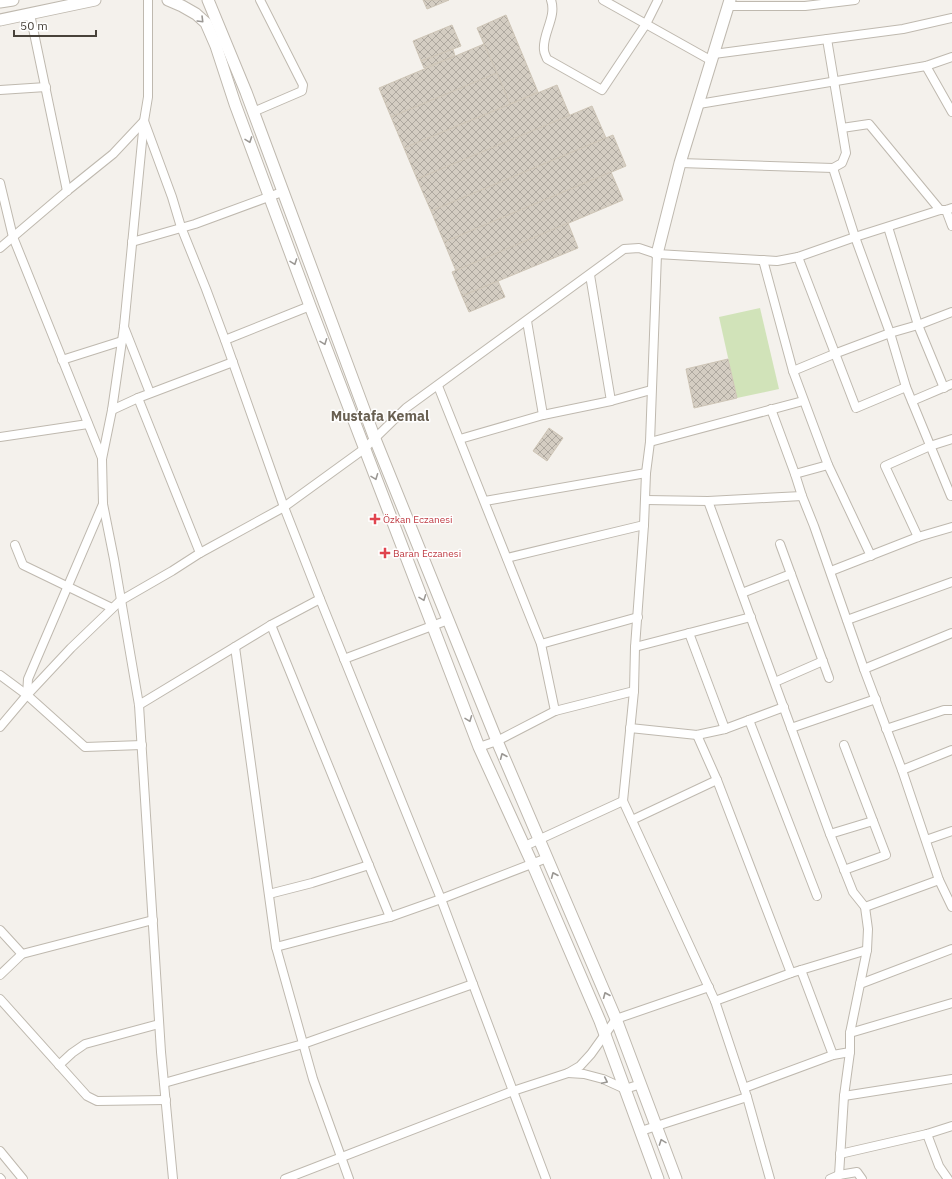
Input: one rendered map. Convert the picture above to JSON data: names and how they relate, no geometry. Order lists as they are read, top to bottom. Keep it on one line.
{"districts":["Mustafa Kemal"],"places":{"health":["Özkan Eczanesi","Baran Eczanesi"]},"scale_bar":"50 m"}
